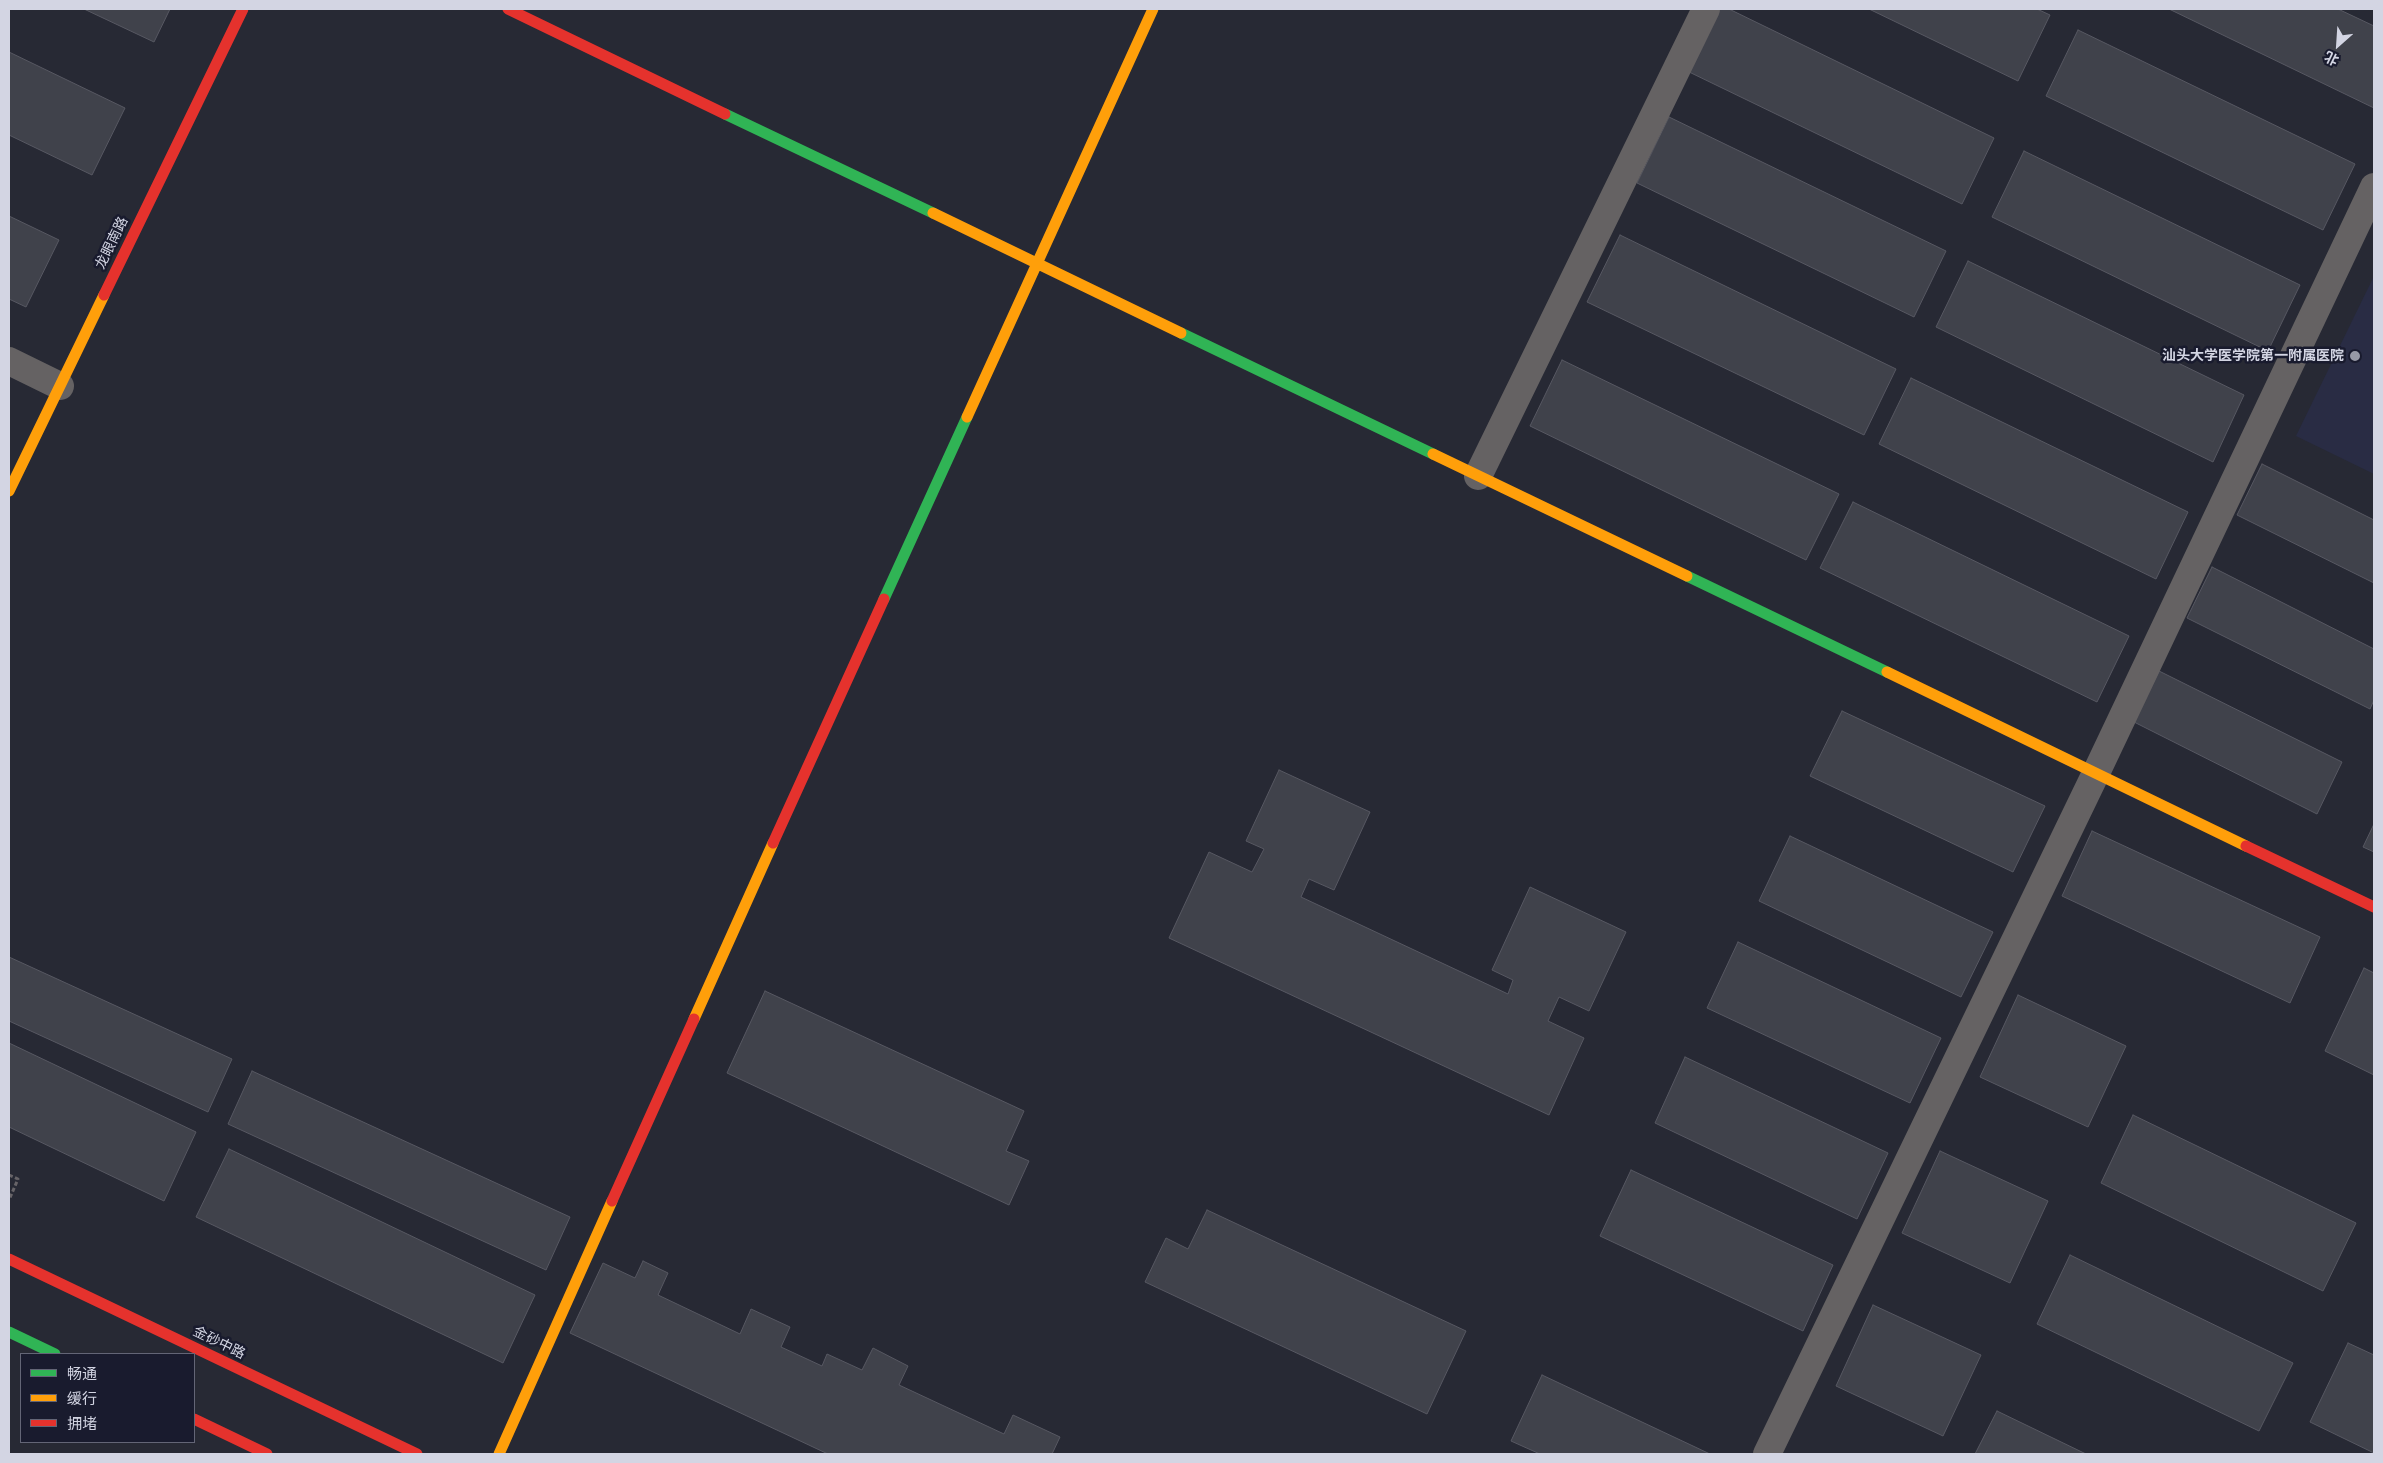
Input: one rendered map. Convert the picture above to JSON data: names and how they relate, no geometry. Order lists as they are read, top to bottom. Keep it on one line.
{"streets":{"street":["龙眼南路","金砂中路"]},"places":["汕头大学医学院第一附属医院"],"legend":["畅通","缓行","拥堵"],"north":"bottom left"}
